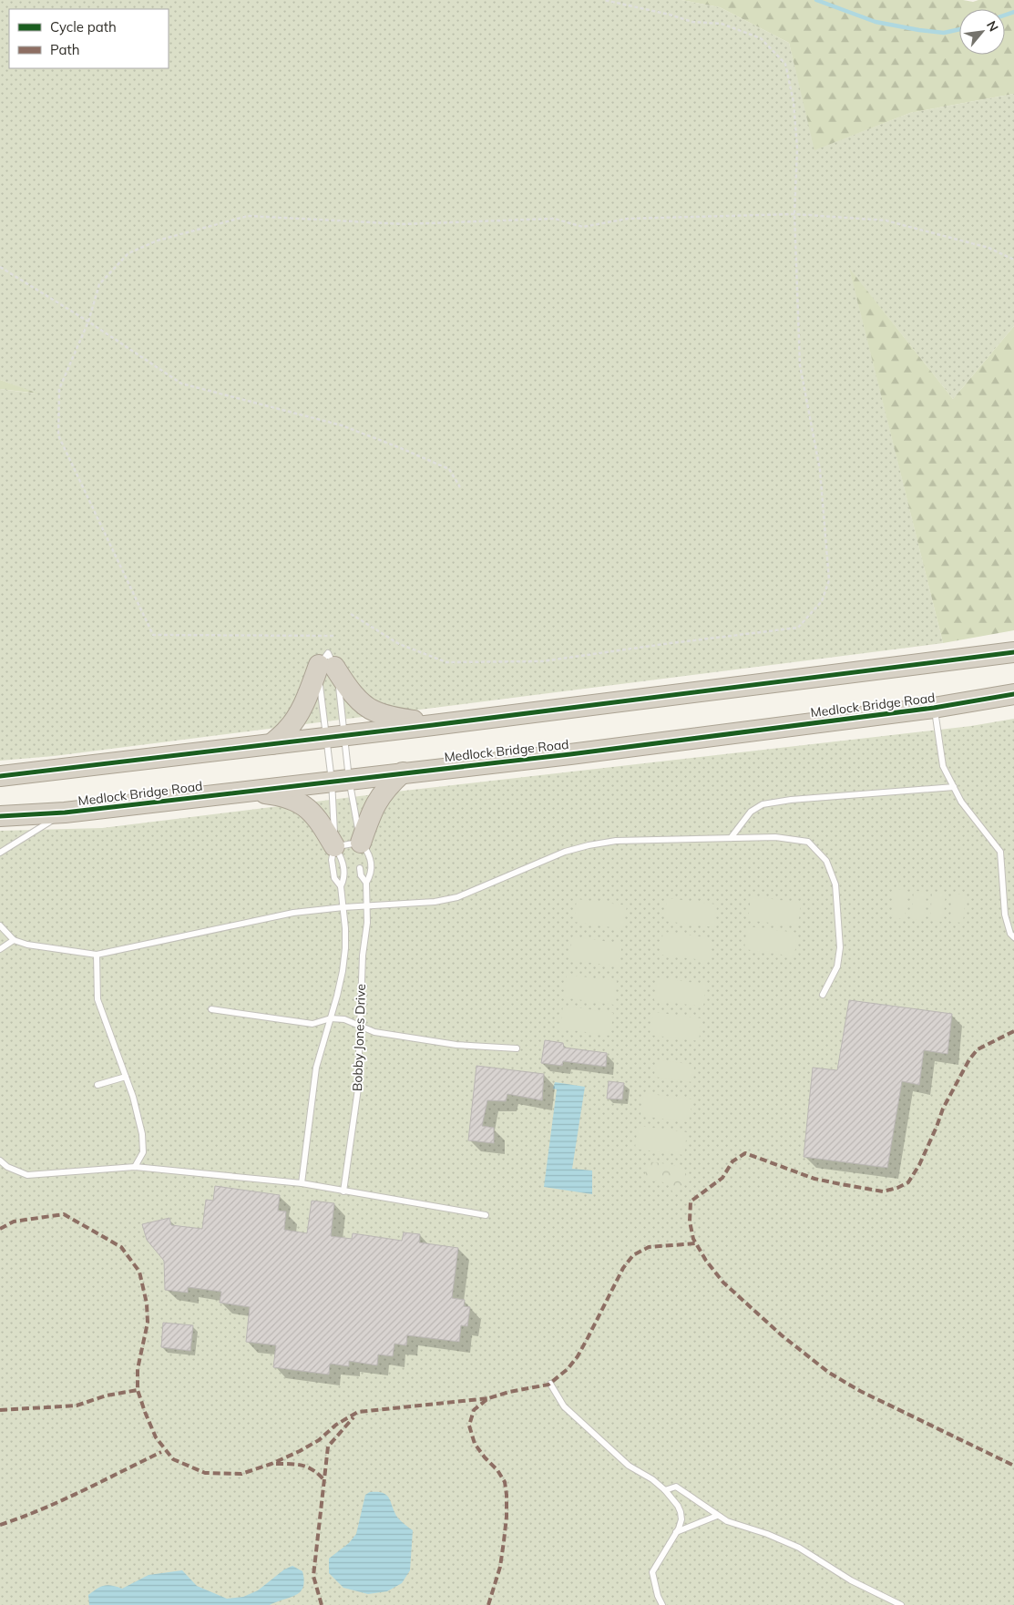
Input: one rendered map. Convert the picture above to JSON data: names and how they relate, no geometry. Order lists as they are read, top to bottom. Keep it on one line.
{"streets":{"highway":["Medlock Bridge Road"],"lane":["Bobby Jones Drive"]},"crossings":[["Medlock Bridge Road","Bobby Jones Drive"]],"legend":["Cycle path","Path"],"north":"top right"}
